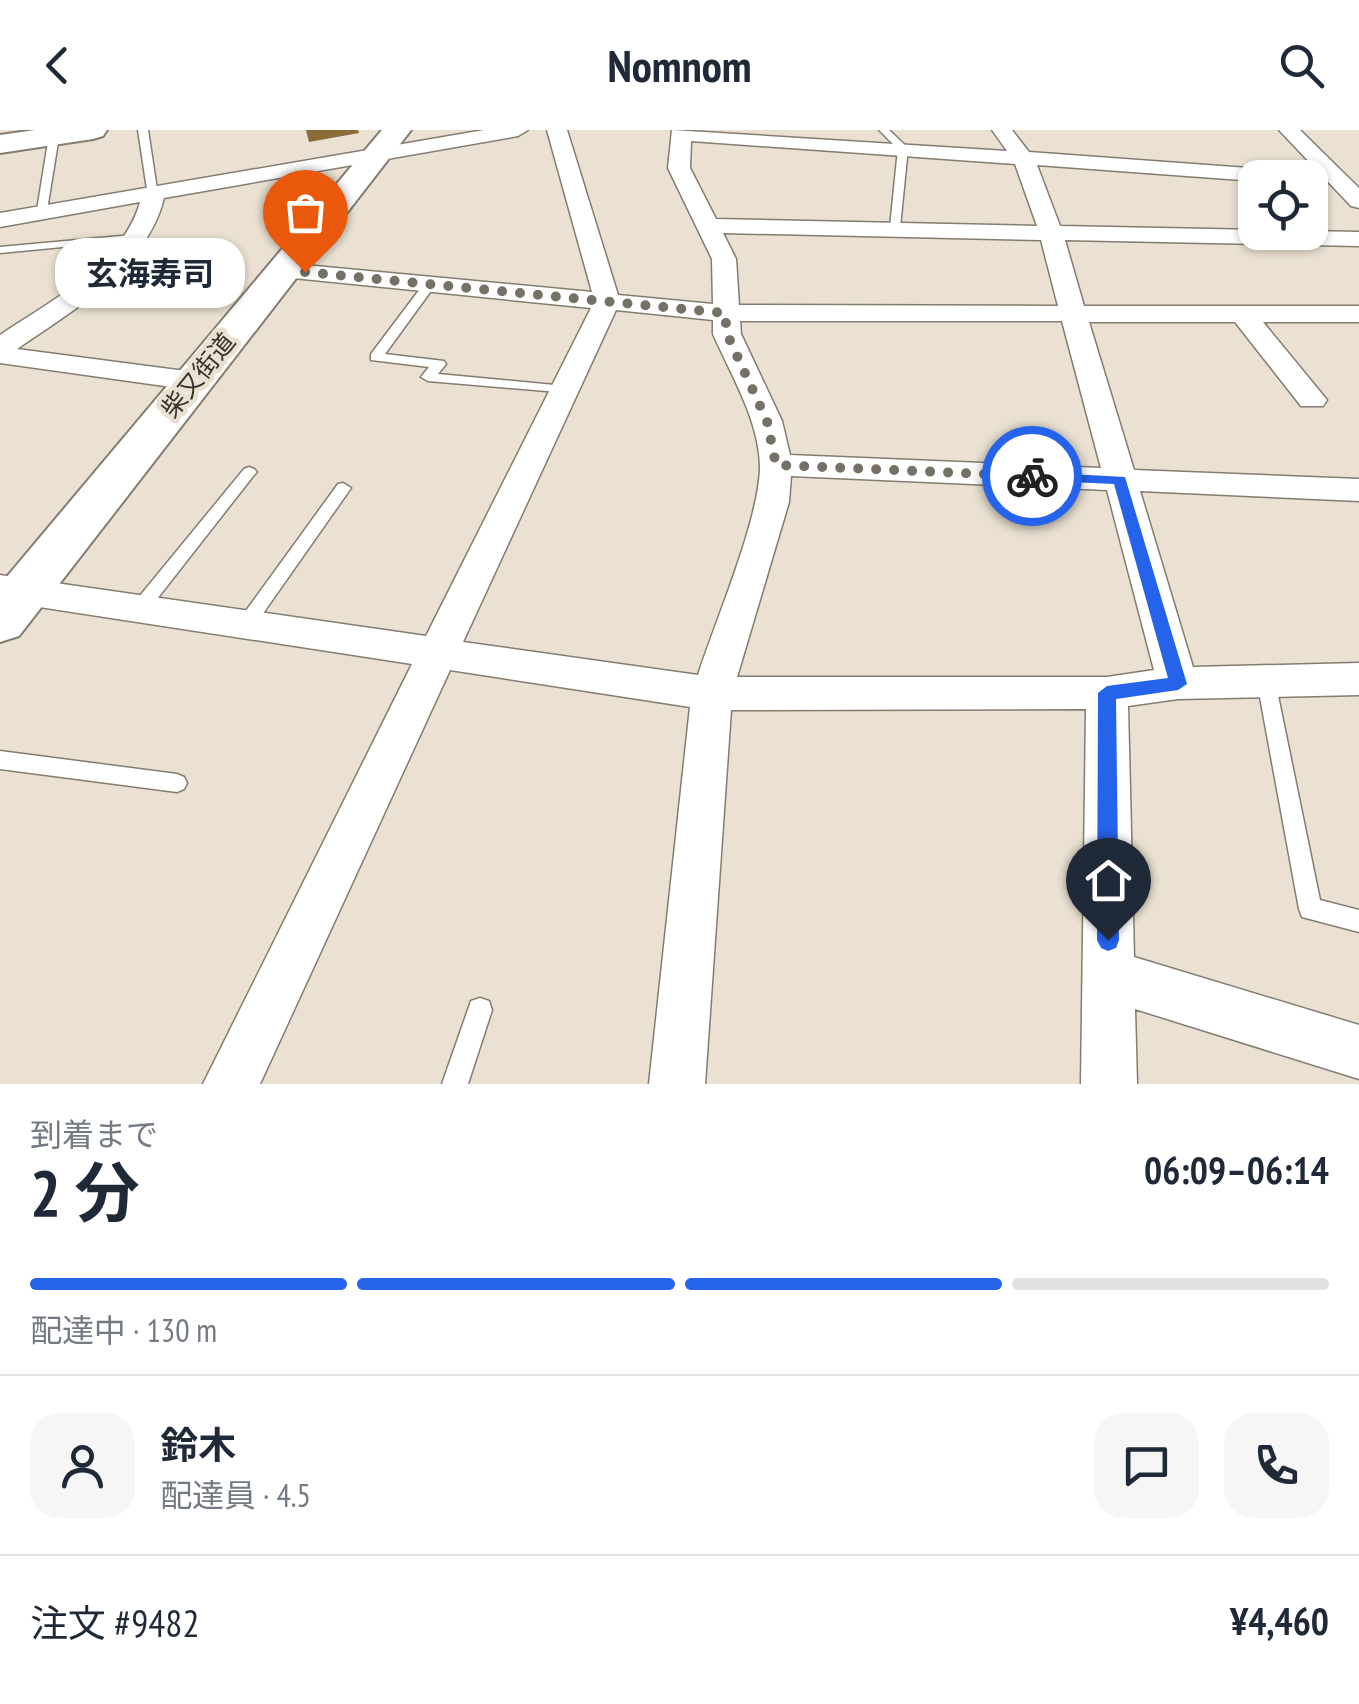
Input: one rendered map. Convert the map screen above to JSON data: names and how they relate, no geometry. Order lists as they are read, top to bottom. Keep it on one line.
{"streets":{"main road":["柴又街道"]},"places":["玄海寿司"],"page":{"header":"Nomnom","bubble":"玄海寿司","heading":["2 分","到着まで","06:09–06:14"],"panel":["鈴木","配達員 · 4.5","注文 #9482","¥4,460"],"bar":"配達中 · 130 m"}}
